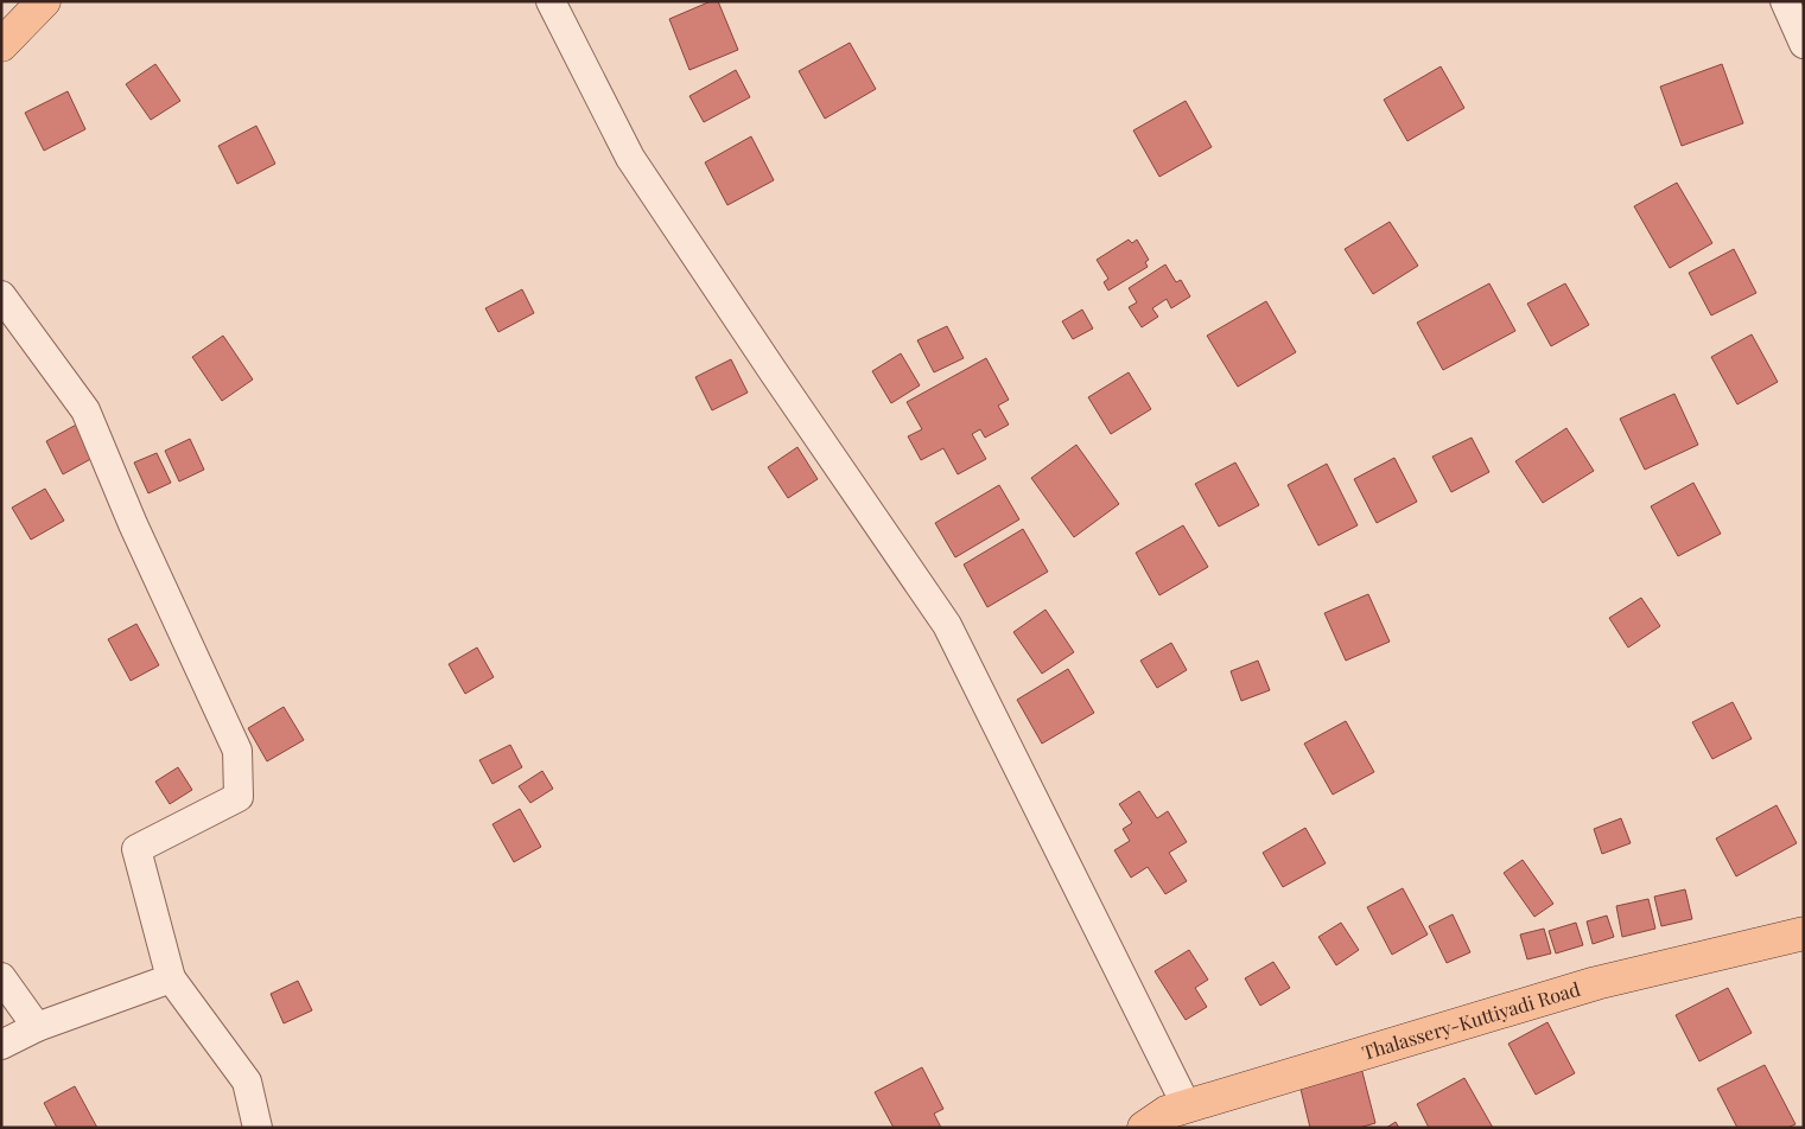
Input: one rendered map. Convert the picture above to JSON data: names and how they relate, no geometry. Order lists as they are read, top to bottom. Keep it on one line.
{"streets":{"main road":["Thalassery-Kuttiyadi Road"]}}
